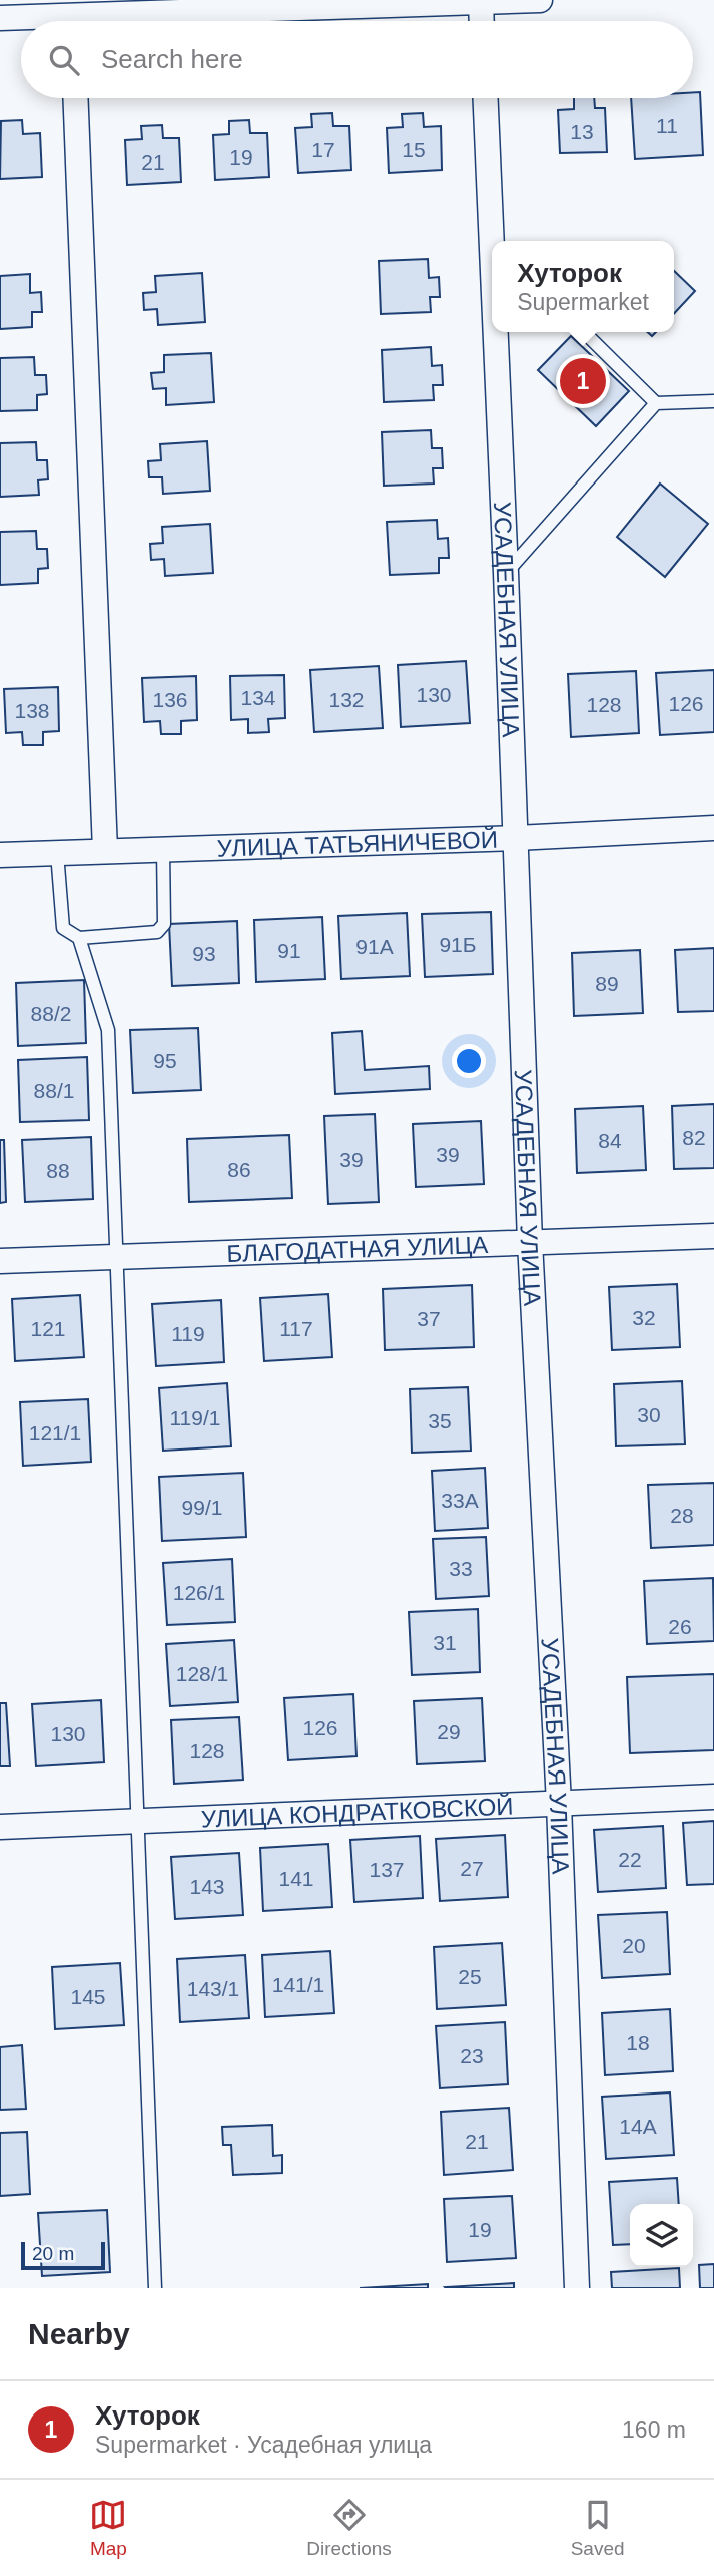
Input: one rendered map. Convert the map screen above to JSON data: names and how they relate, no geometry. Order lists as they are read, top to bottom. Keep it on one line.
{"streets":{"street":["УСАДЕБНАЯ УЛИЦА","УЛИЦА ТАТЬЯНИЧЕВОЙ","БЛАГОДАТНАЯ УЛИЦА","УЛИЦА КОНДРАТКОВСКОЙ"]},"crossings":[["УСАДЕБНАЯ УЛИЦА","УЛИЦА ТАТЬЯНИЧЕВОЙ"],["УСАДЕБНАЯ УЛИЦА","БЛАГОДАТНАЯ УЛИЦА"],["УСАДЕБНАЯ УЛИЦА","УЛИЦА КОНДРАТКОВСКОЙ"]],"house_numbers":["11","13","17","15","19","21","130","134","136","132","126","128","138","91Б","91А","91","93","89","88/2","95","88/1","82","84","39","39","86","88","32","37","121","117","119","30","119/1","35","121/1","33А","99/1","28","33","126/1","26","31","128/1","126","29","130","128","22","27","137","141","143","20","25","141/1","143/1","145","18","23","14А","21","19"],"scale_bar":"20 m","page":{"search":"Search here","popup":["Хуторок","Supermarket"],"pins":"1","scale":"20 m","heading":"Nearby","list":[{"mark":"1","name":"Хуторок","note":"Supermarket · Усадебная улица","value":"160 m"}],"nav":["Map","Directions","Saved"]}}
